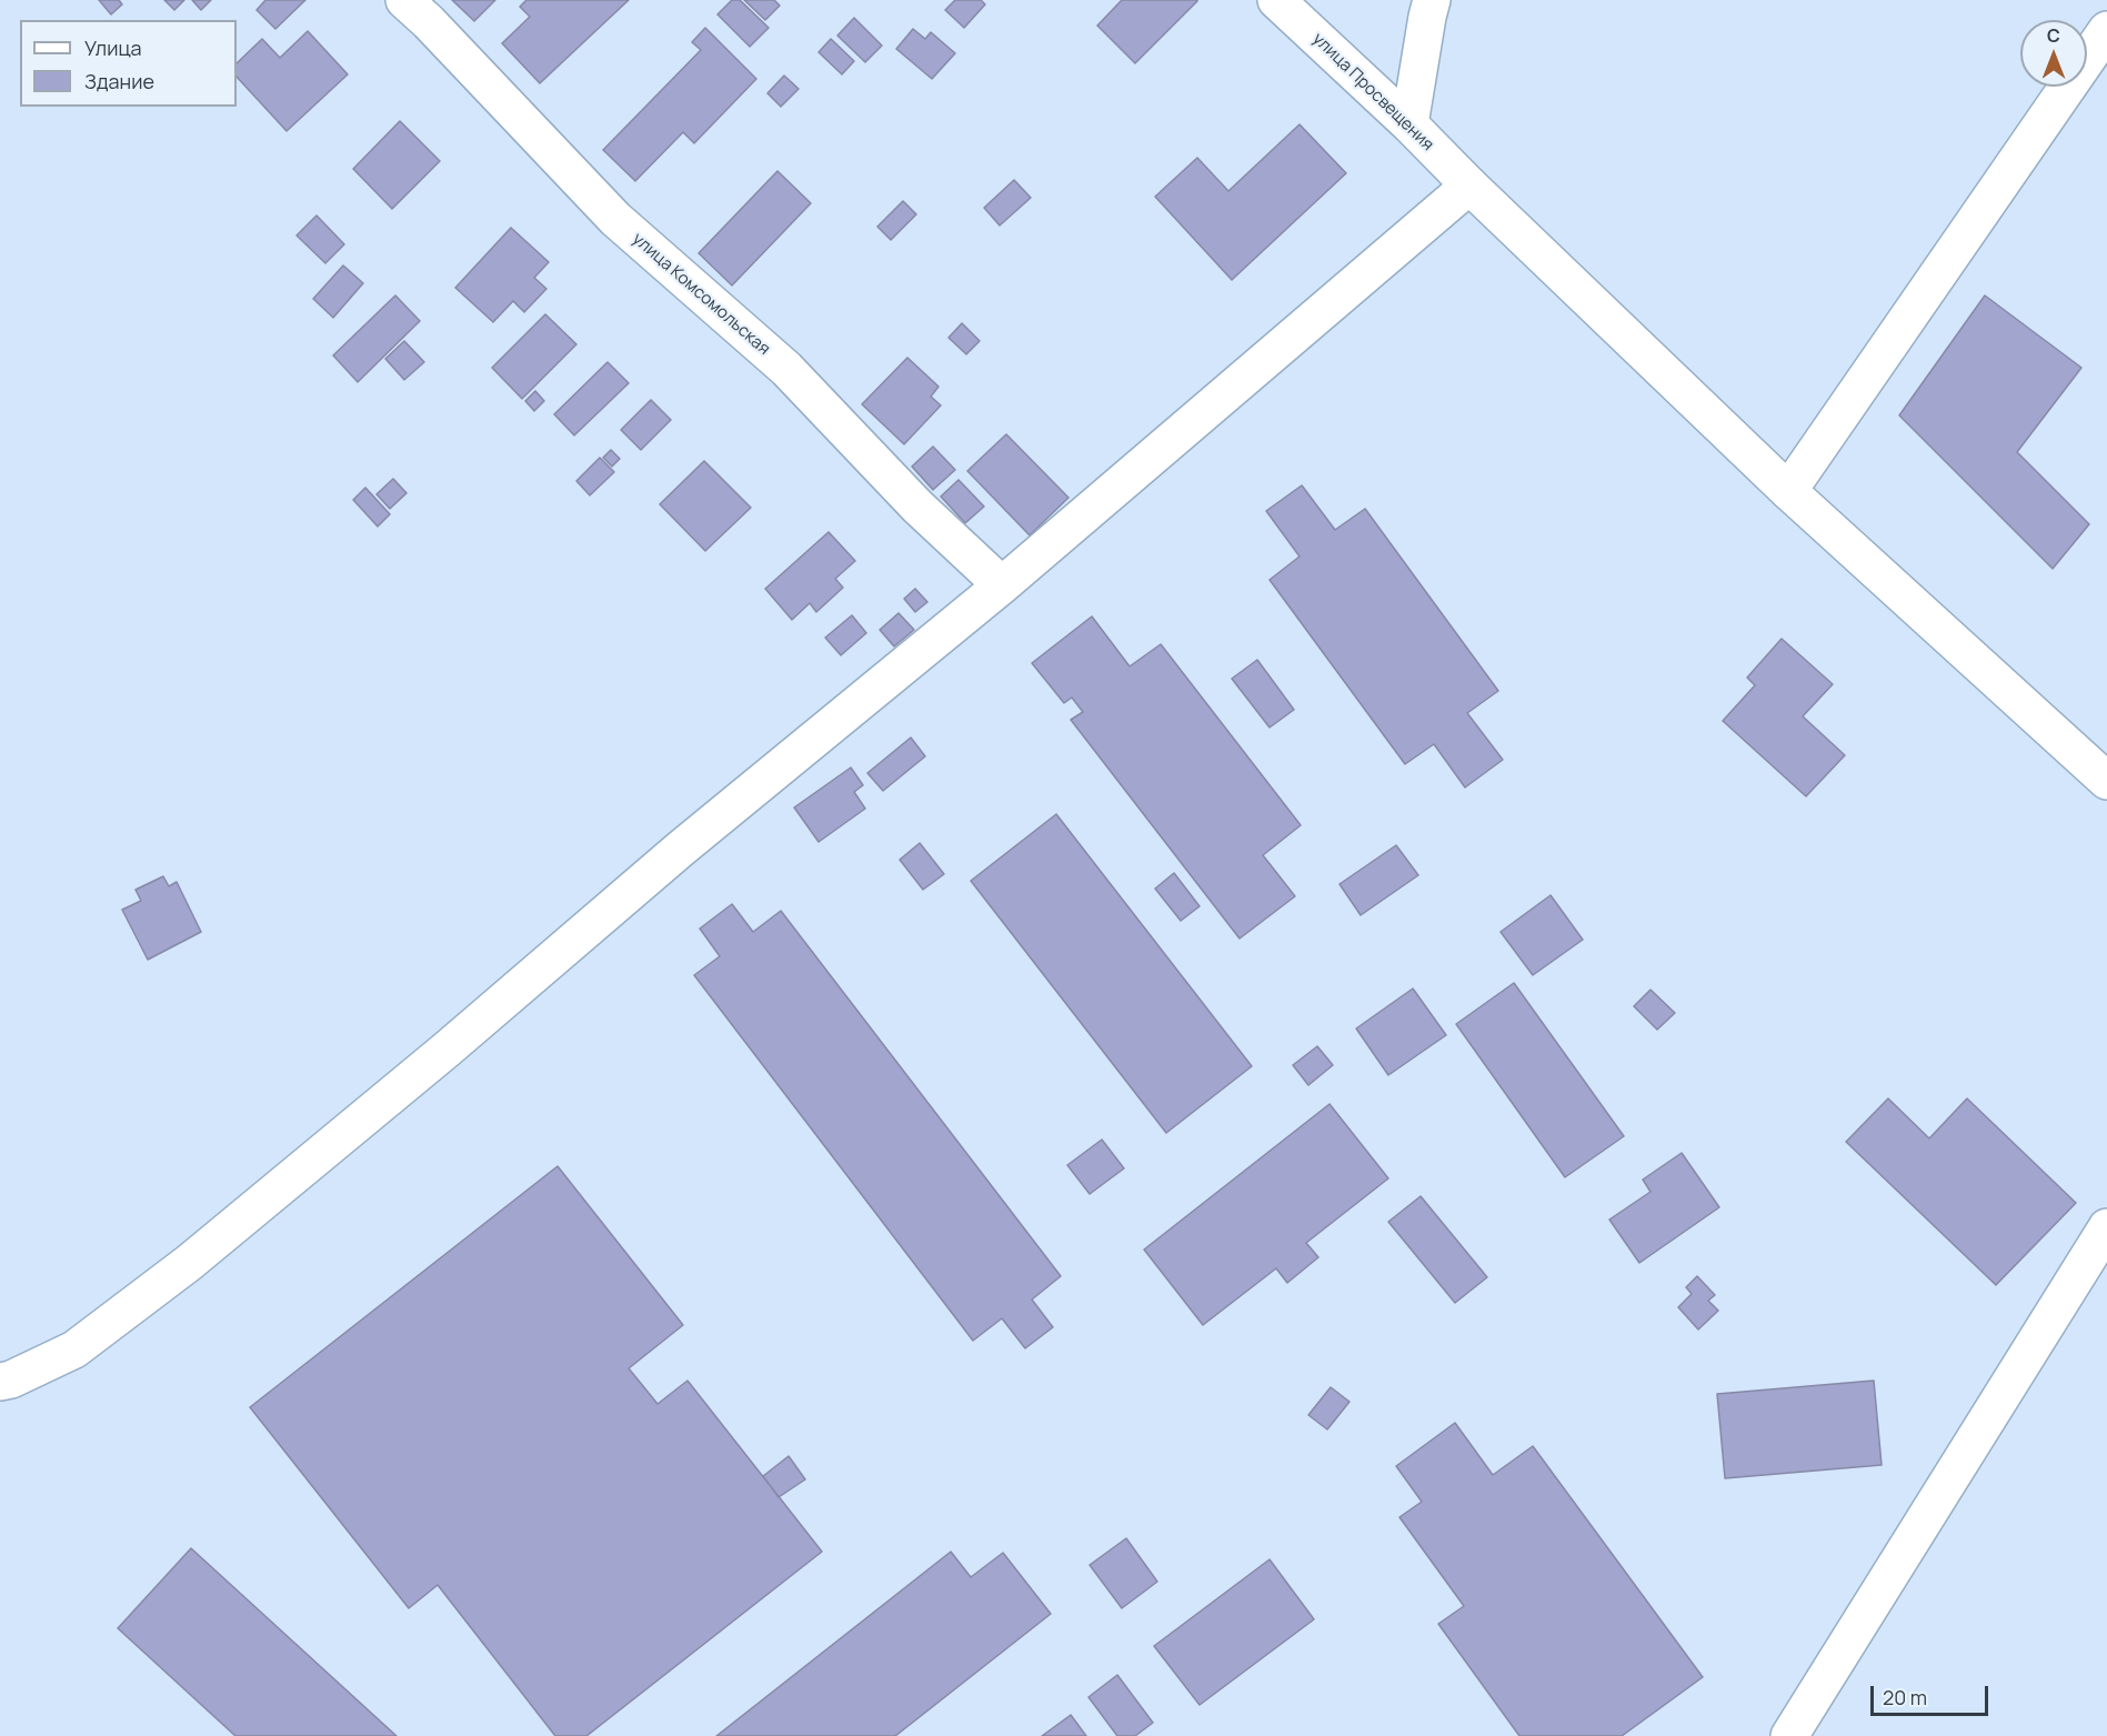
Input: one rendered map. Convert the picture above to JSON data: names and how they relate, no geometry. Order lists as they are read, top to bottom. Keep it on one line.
{"streets":{"street":["улица Просвещения","улица Комсомольская"]},"legend":["Улица","Здание"],"scale_bar":"20 m","north":"top"}
